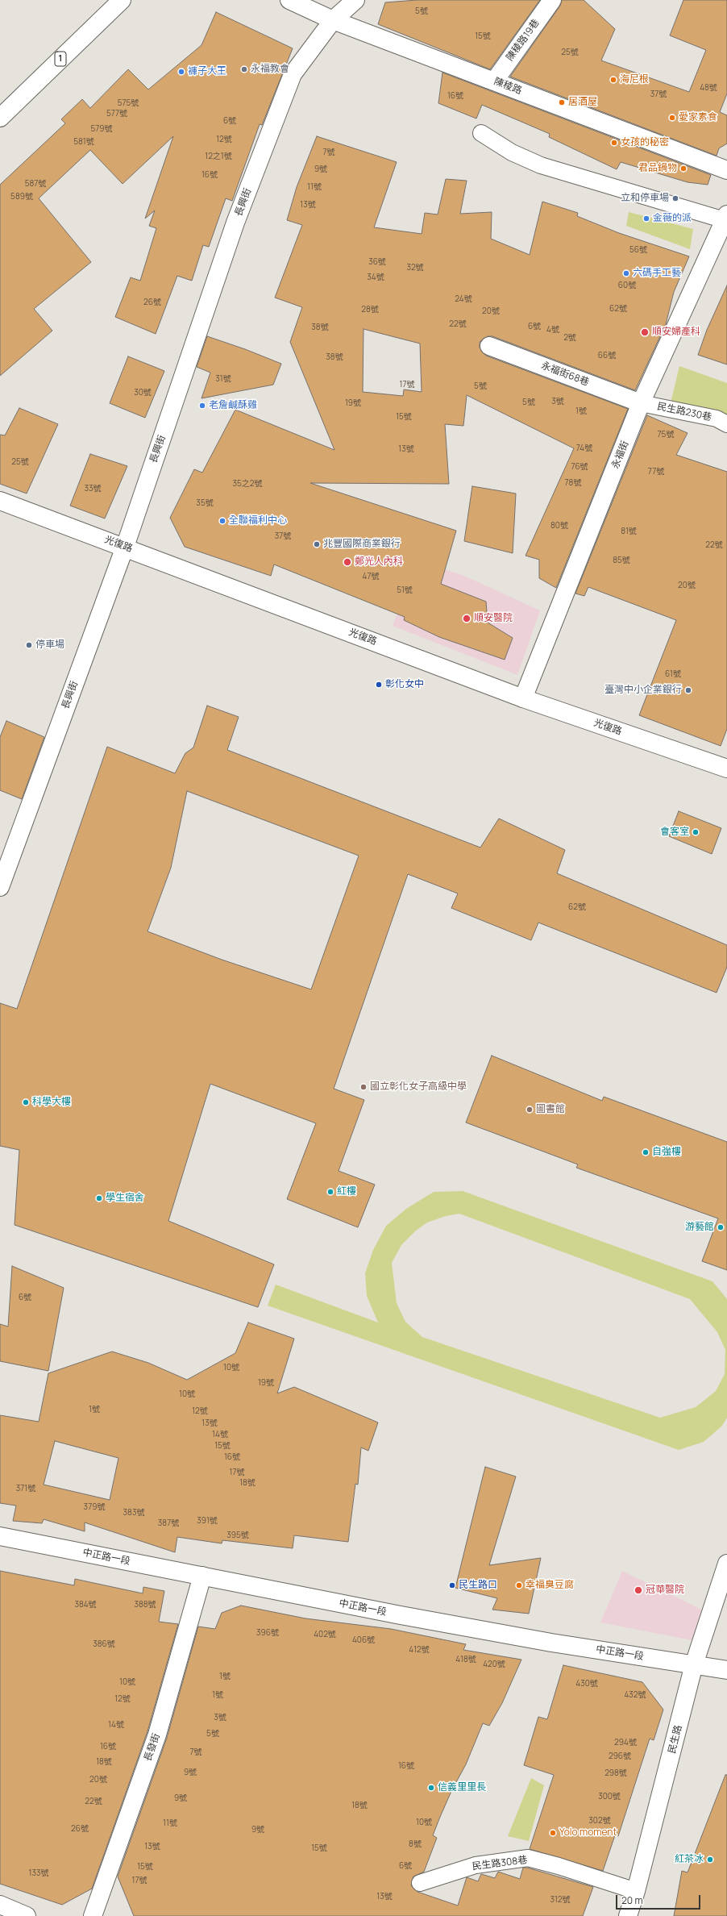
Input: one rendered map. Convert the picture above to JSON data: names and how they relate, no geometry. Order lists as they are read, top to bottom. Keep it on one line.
{"streets":{"street":["陳稜路19巷","1","陳稜路","長興街","永福街68巷","永福街","光復路","中正路一段","民生路","長發街"],"lane":["民生路230巷","民生路308巷"]},"crossings":[["陳稜路19巷","陳稜路"],["陳稜路","長興街"],["長興街","光復路"],["永福街68巷","民生路230巷"],["永福街68巷","永福街"],["民生路230巷","永福街"],["永福街","光復路"],["中正路一段","民生路"],["中正路一段","長發街"],["民生路","民生路308巷"]],"places":["永福教會","褲子大王","海尼根","居酒屋","愛家素食","女孩的秘密","君品鍋物","立和停車場","金薇的派","六碼手工藝","順安婦產科","老詹鹹酥雞","全聯福利中心","兆豐國際商業銀行","鄭光人內科","順安醫院","停車場","彰化女中","臺灣中小企業銀行","會客室","國立彰化女子高級中學","科學大樓","圖書館","自強樓","紅樓","學生宿舍","游藝館","民生路口","幸福臭豆腐","冠華醫院","信義里里長","Yolo moment","紅茶冰"],"house_numbers":["5號","15號","25號","48號","37號","16號","575號","577號","6號","579號","12號","581號","7號","12之1號","9號","16號","587號","11號","589號","13號","56號","36號","32號","34號","60號","24號","26號","62號","28號","20號","22號","6號","38號","4號","2號","66號","38號","31號","17號","5號","30號","3號","5號","19號","1號","15號","75號","74號","13號","25號","76號","77號","78號","35之2號","33號","35號","80號","81號","37號","22號","85號","47號","20號","51號","61號","62號","6號","10號","19號","10號","1號","12號","13號","14號","15號","16號","17號","18號","371號","379號","383號","391號","387號","395號","384號","388號","396號","402號","406號","386號","412號","418號","420號","1號","10號","430號","1號","432號","12號","3號","14號","5號","294號","16號","7號","296號","18號","16號","9號","298號","20號","300號","9號","22號","18號","302號","10號","11號","26號","9號","8號","13號","15號","6號","15號","133號","17號","13號","312號"],"scale_bar":"20 m"}
